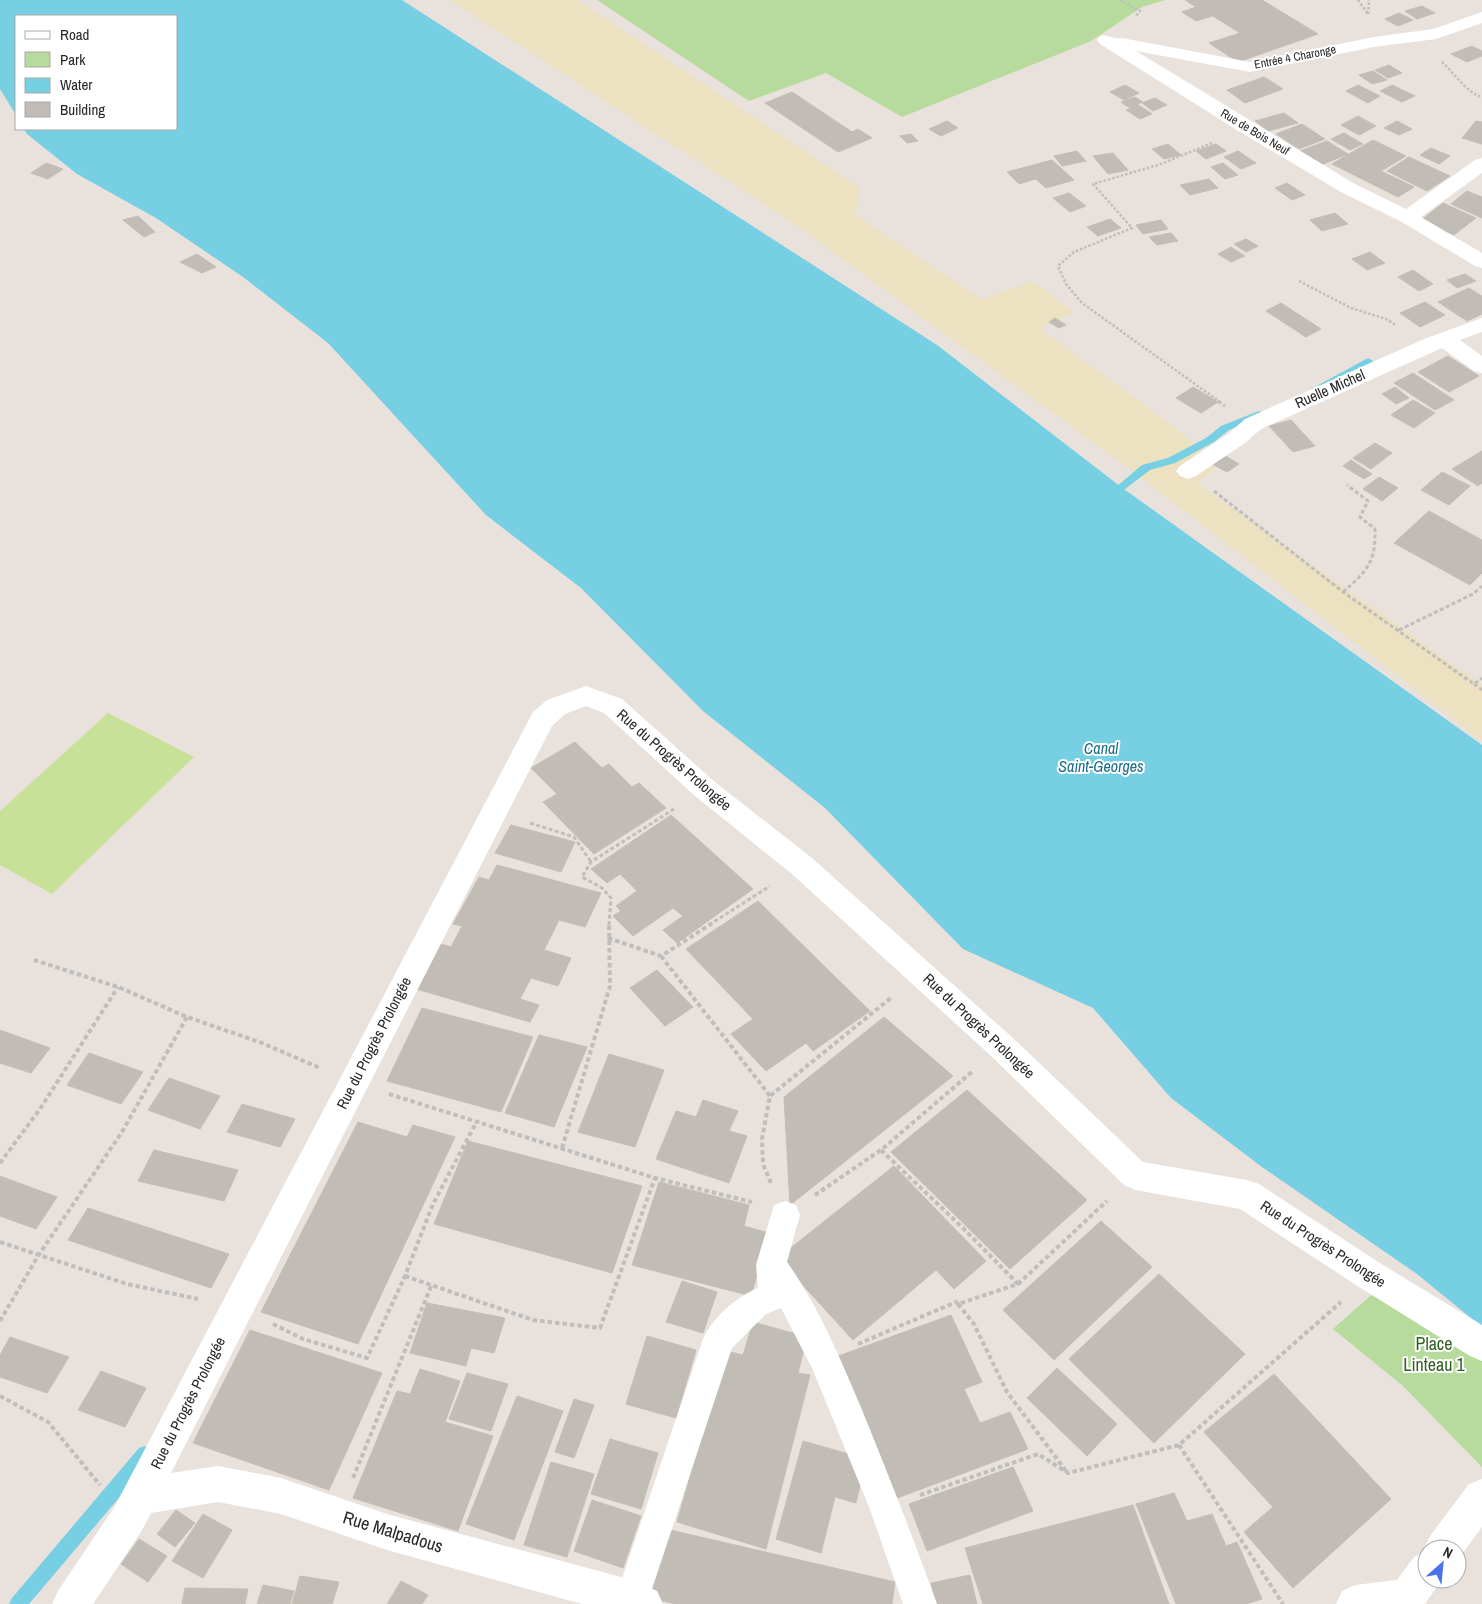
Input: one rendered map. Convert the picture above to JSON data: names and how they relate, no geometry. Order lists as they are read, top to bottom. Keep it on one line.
{"streets":{"street":["Entrée 4 Charonge","Rue de Bois Neuf","Ruelle Michel","Rue du Progrès Prolongée","Rue Malpadous"]},"crossings":[["Entrée 4 Charonge","Rue de Bois Neuf"],["Rue du Progrès Prolongée","Rue Malpadous"]],"water":["Canal Saint-Georges"],"parks":["Place Linteau 1"],"legend":["Road","Park","Water","Building"],"north":"top right"}
